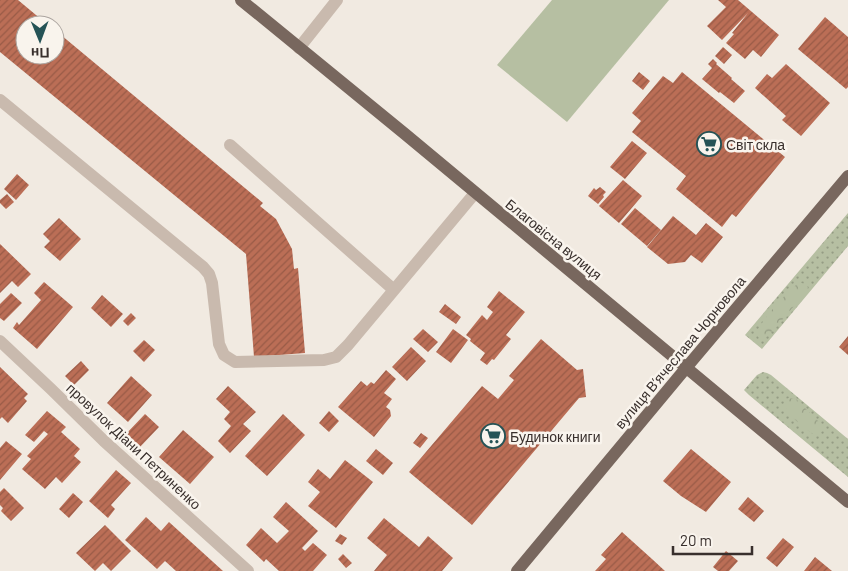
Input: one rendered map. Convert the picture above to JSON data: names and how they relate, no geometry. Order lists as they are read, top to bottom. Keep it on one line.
{"streets":{"main road":["Благовісна вулиця","вулиця Вʼячеслава Чорновола"],"street":["провулок Діани Петриненко"]},"crossings":[["Благовісна вулиця","вулиця Вʼячеслава Чорновола"]],"places":{"supermarket":["Світ скла","Будинок книги"]},"scale_bar":"20 m","north":"bottom"}
